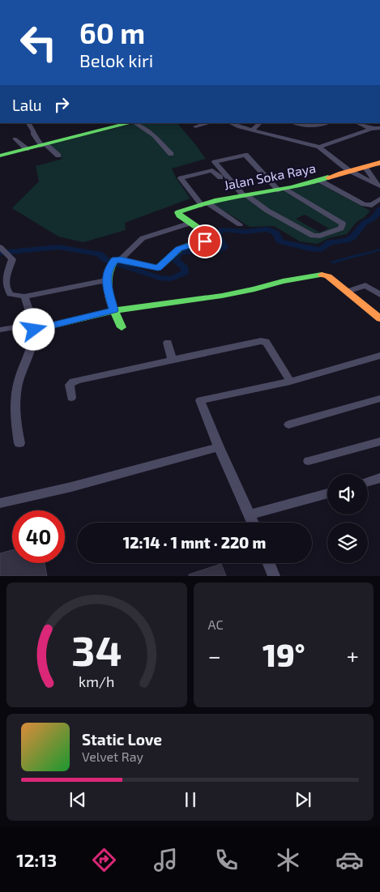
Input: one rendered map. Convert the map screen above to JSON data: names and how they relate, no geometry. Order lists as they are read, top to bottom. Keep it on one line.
{"streets":{"main road":["Jalan Soka Raya"]},"page":{"turn":["60 m","Belok kiri"],"then":"Lalu","limit":"40","trip":"12:14 · 1 mnt · 220 m","tile":"AC","heat":["−","19°","+"],"song":["Static Love","Velvet Ray"],"tabs":"12:13","gauge":["34","km/h"]}}
